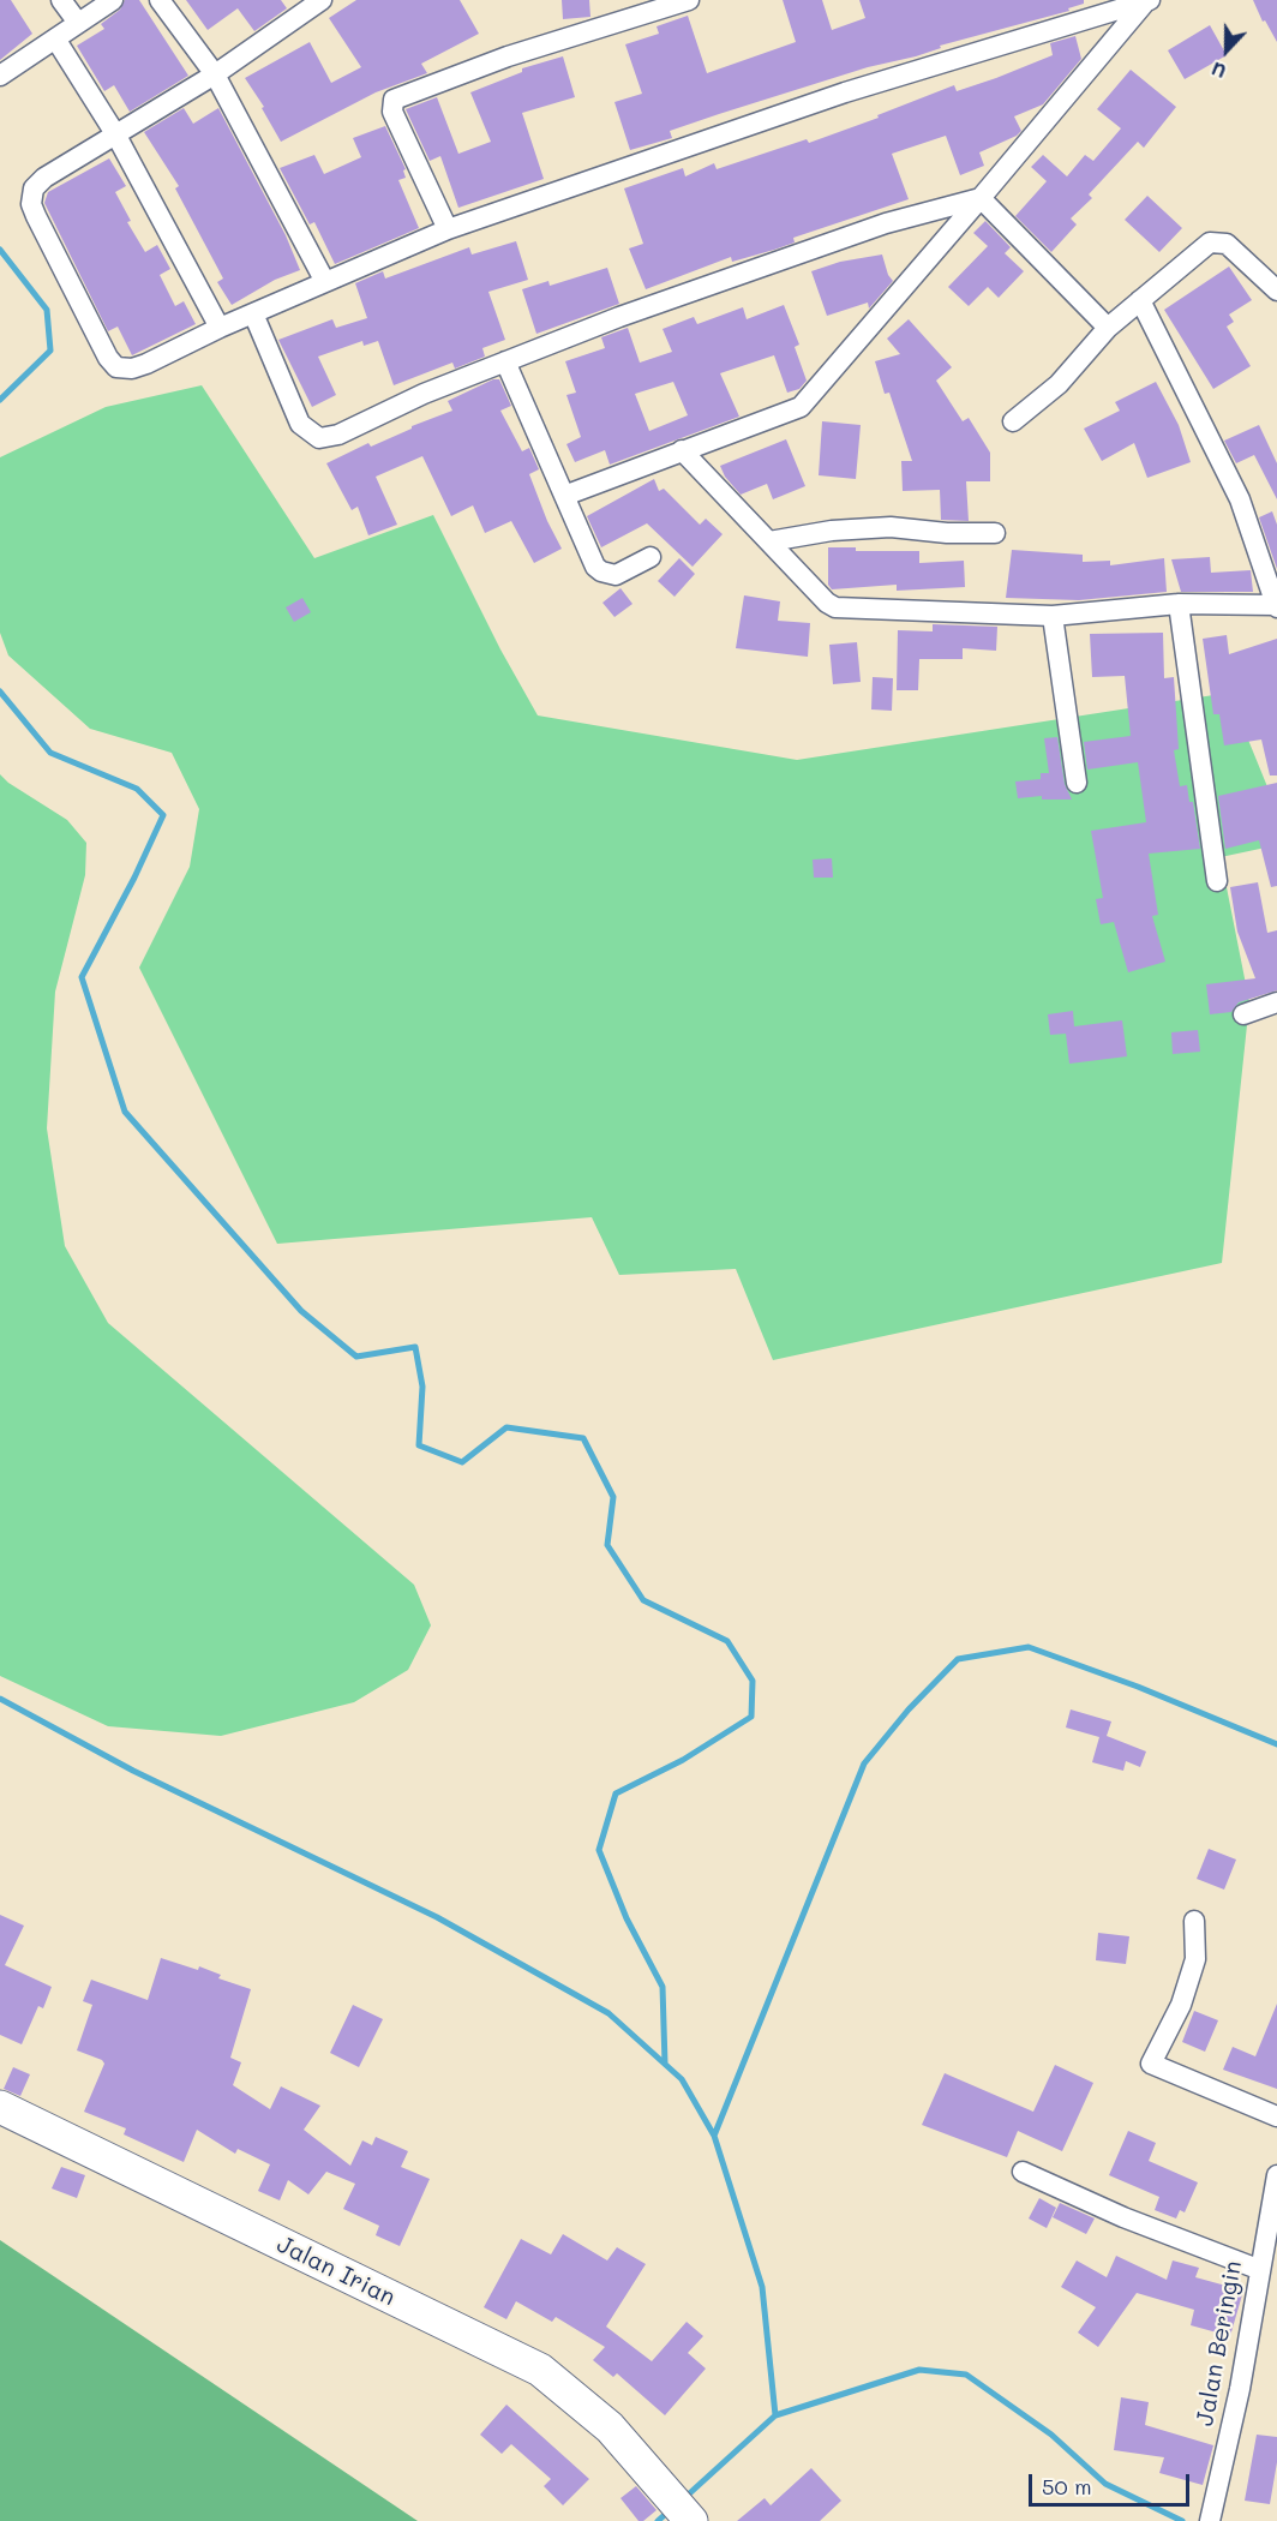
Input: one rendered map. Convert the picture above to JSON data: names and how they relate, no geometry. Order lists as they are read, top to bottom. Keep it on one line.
{"streets":{"main road":["Jalan Irian"],"street":["Jalan Beringin"]},"scale_bar":"50 m","north":"bottom"}
